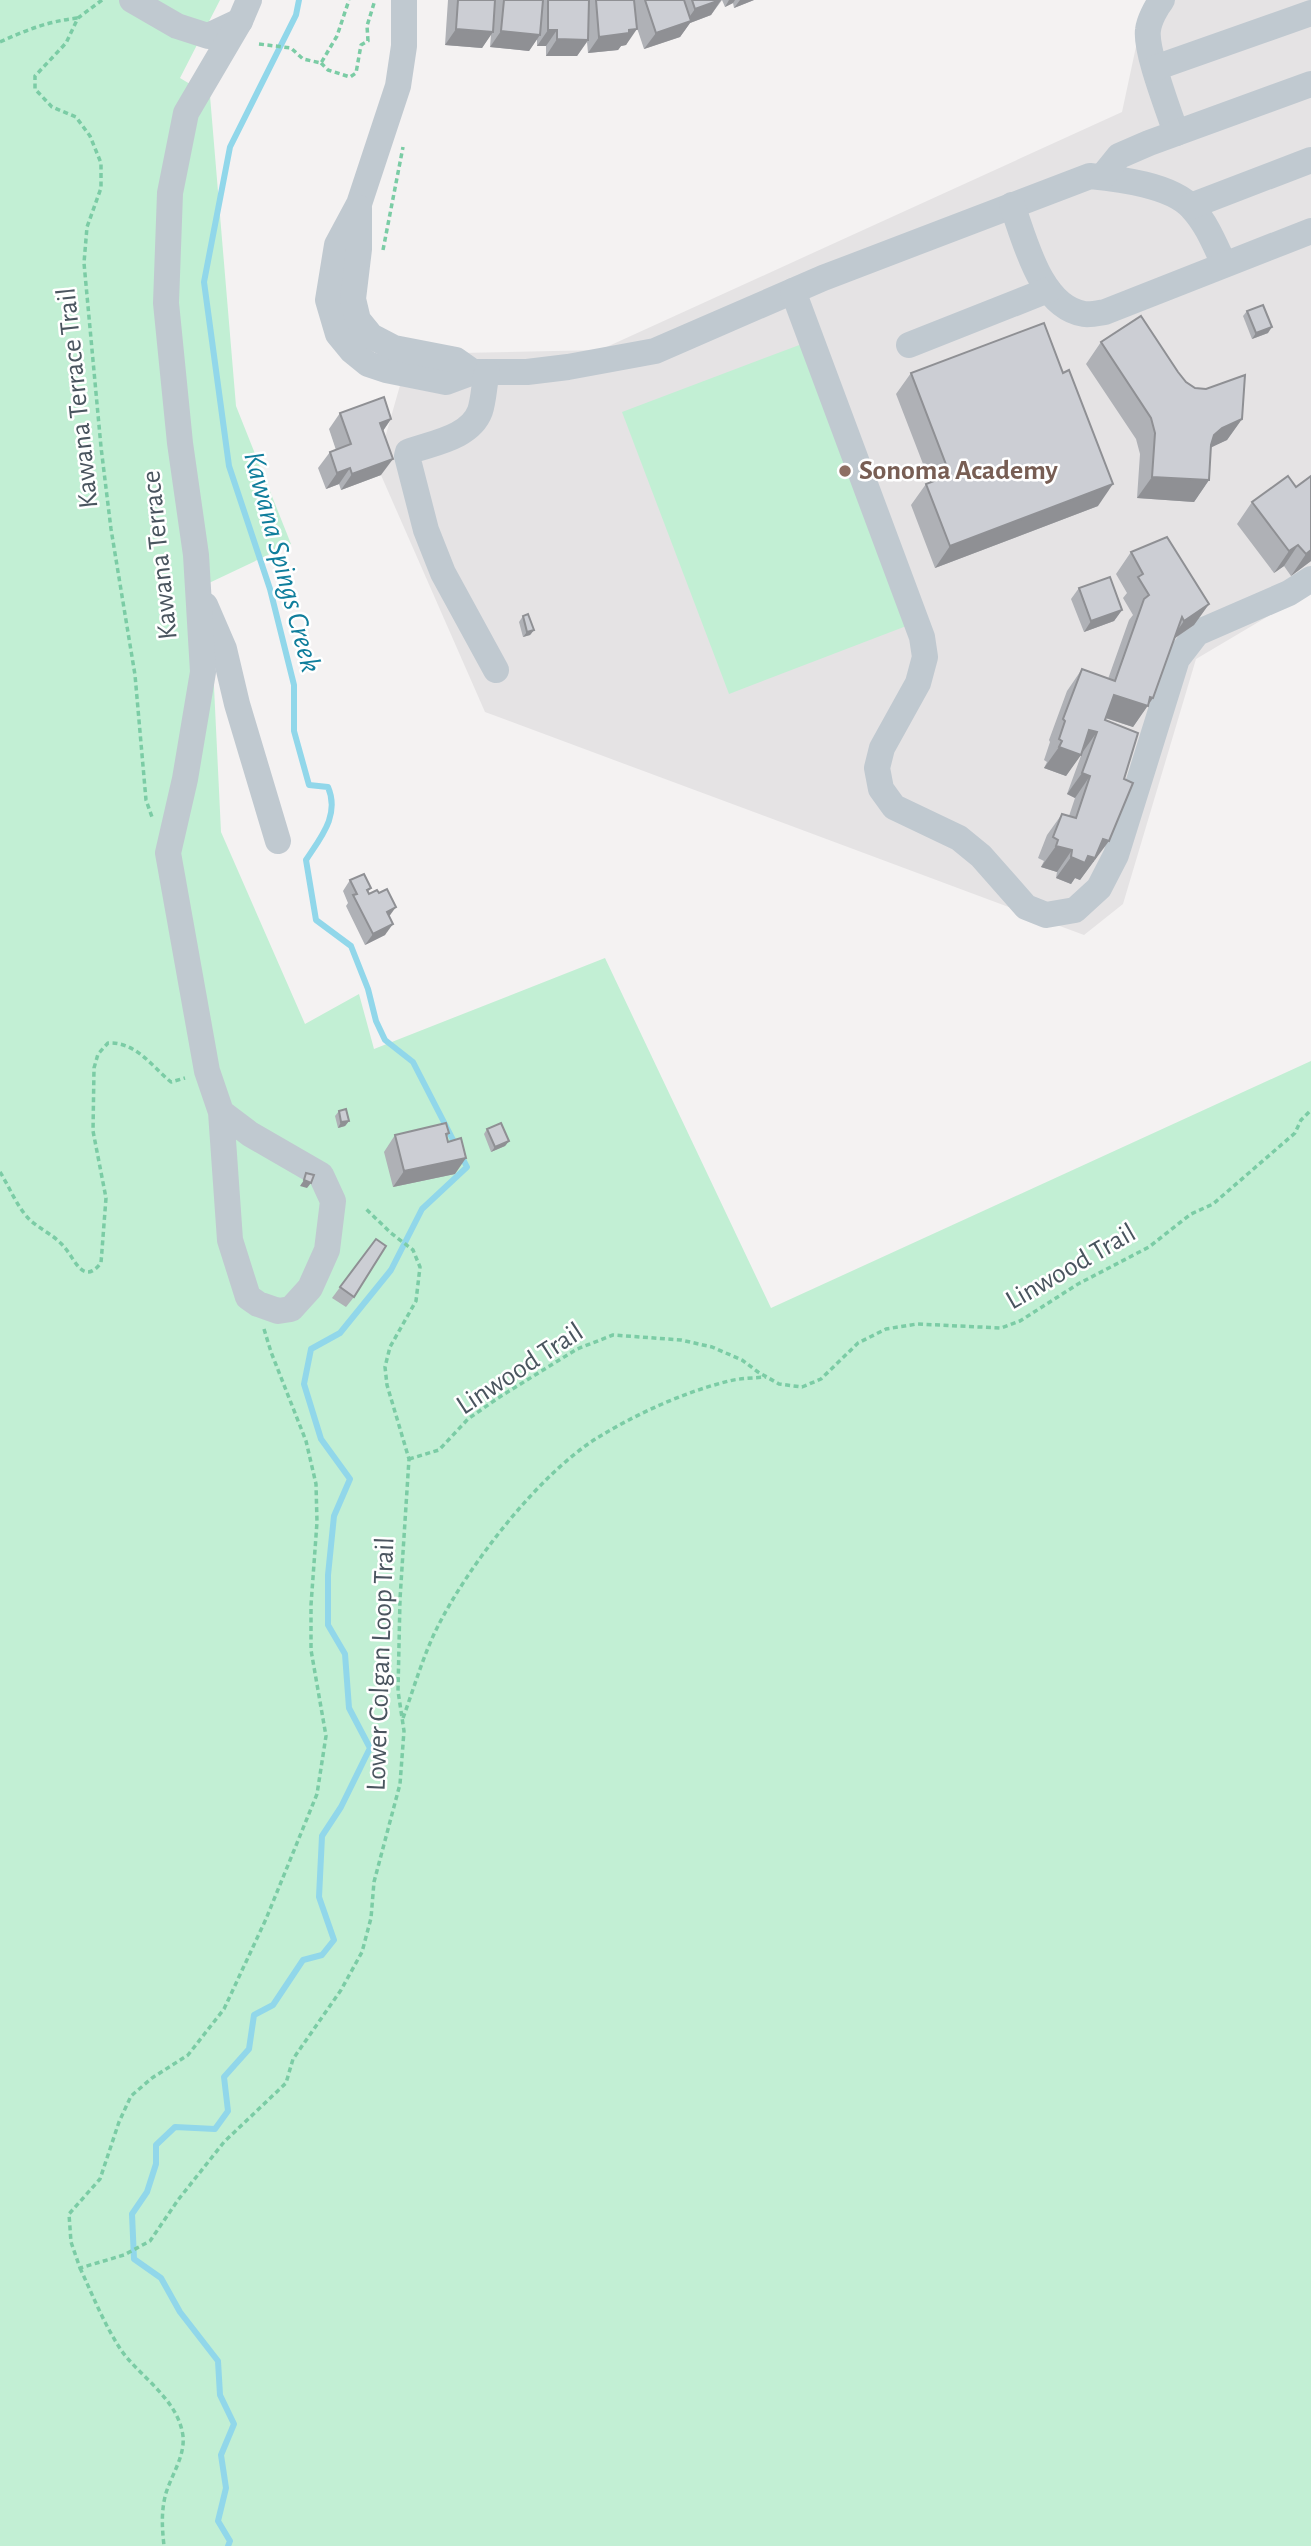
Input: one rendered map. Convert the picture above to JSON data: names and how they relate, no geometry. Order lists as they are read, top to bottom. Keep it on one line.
{"streets":{"lane":["Kawana Terrace"],"path":["Kawana Terrace Trail","Linwood Trail","Lower Colgan Loop Trail"]},"crossings":[["Kawana Terrace Trail","Kawana Terrace"],["Kawana Terrace","Lower Colgan Loop Trail"],["Linwood Trail","Lower Colgan Loop Trail"]],"water":["Kawana Spings Creek"],"places":["Sonoma Academy"]}
